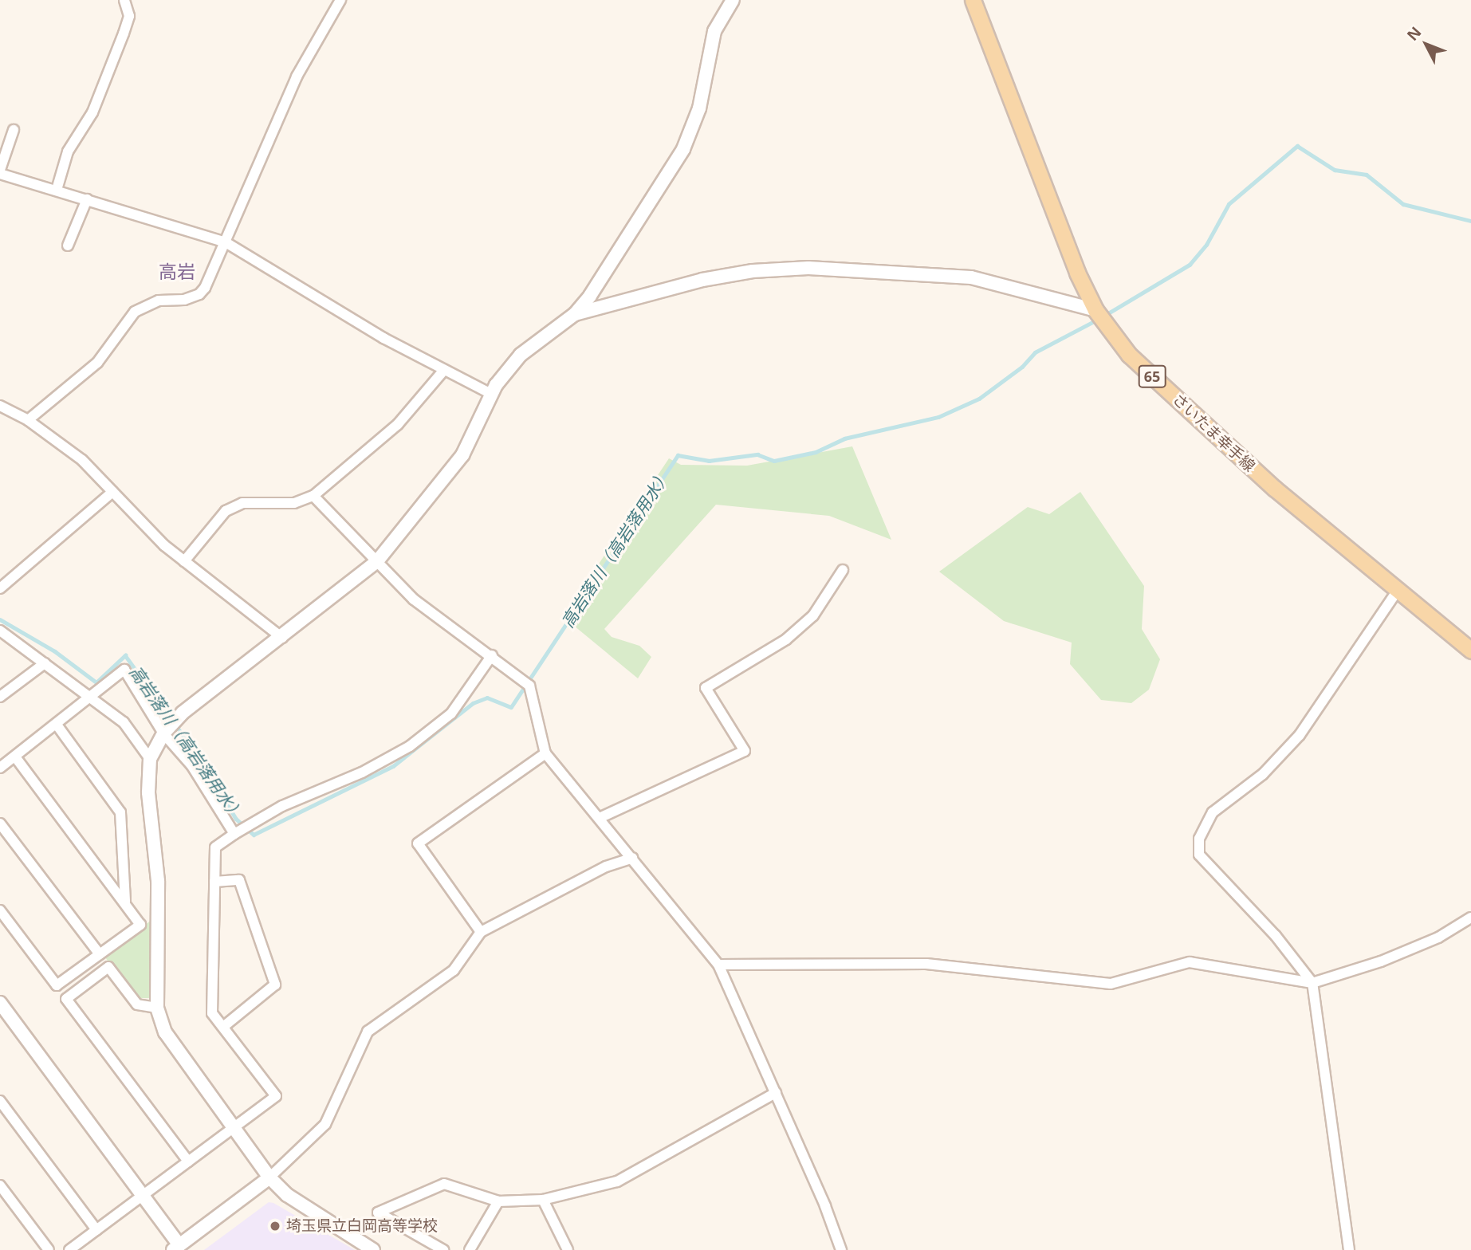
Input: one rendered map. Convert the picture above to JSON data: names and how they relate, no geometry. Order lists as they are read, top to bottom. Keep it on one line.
{"streets":{"main road":["65","さいたま幸手線"]},"districts":["高岩"],"water":["高岩落川（高岩落用水）"],"places":["埼玉県立白岡高等学校"],"north":"top left"}
